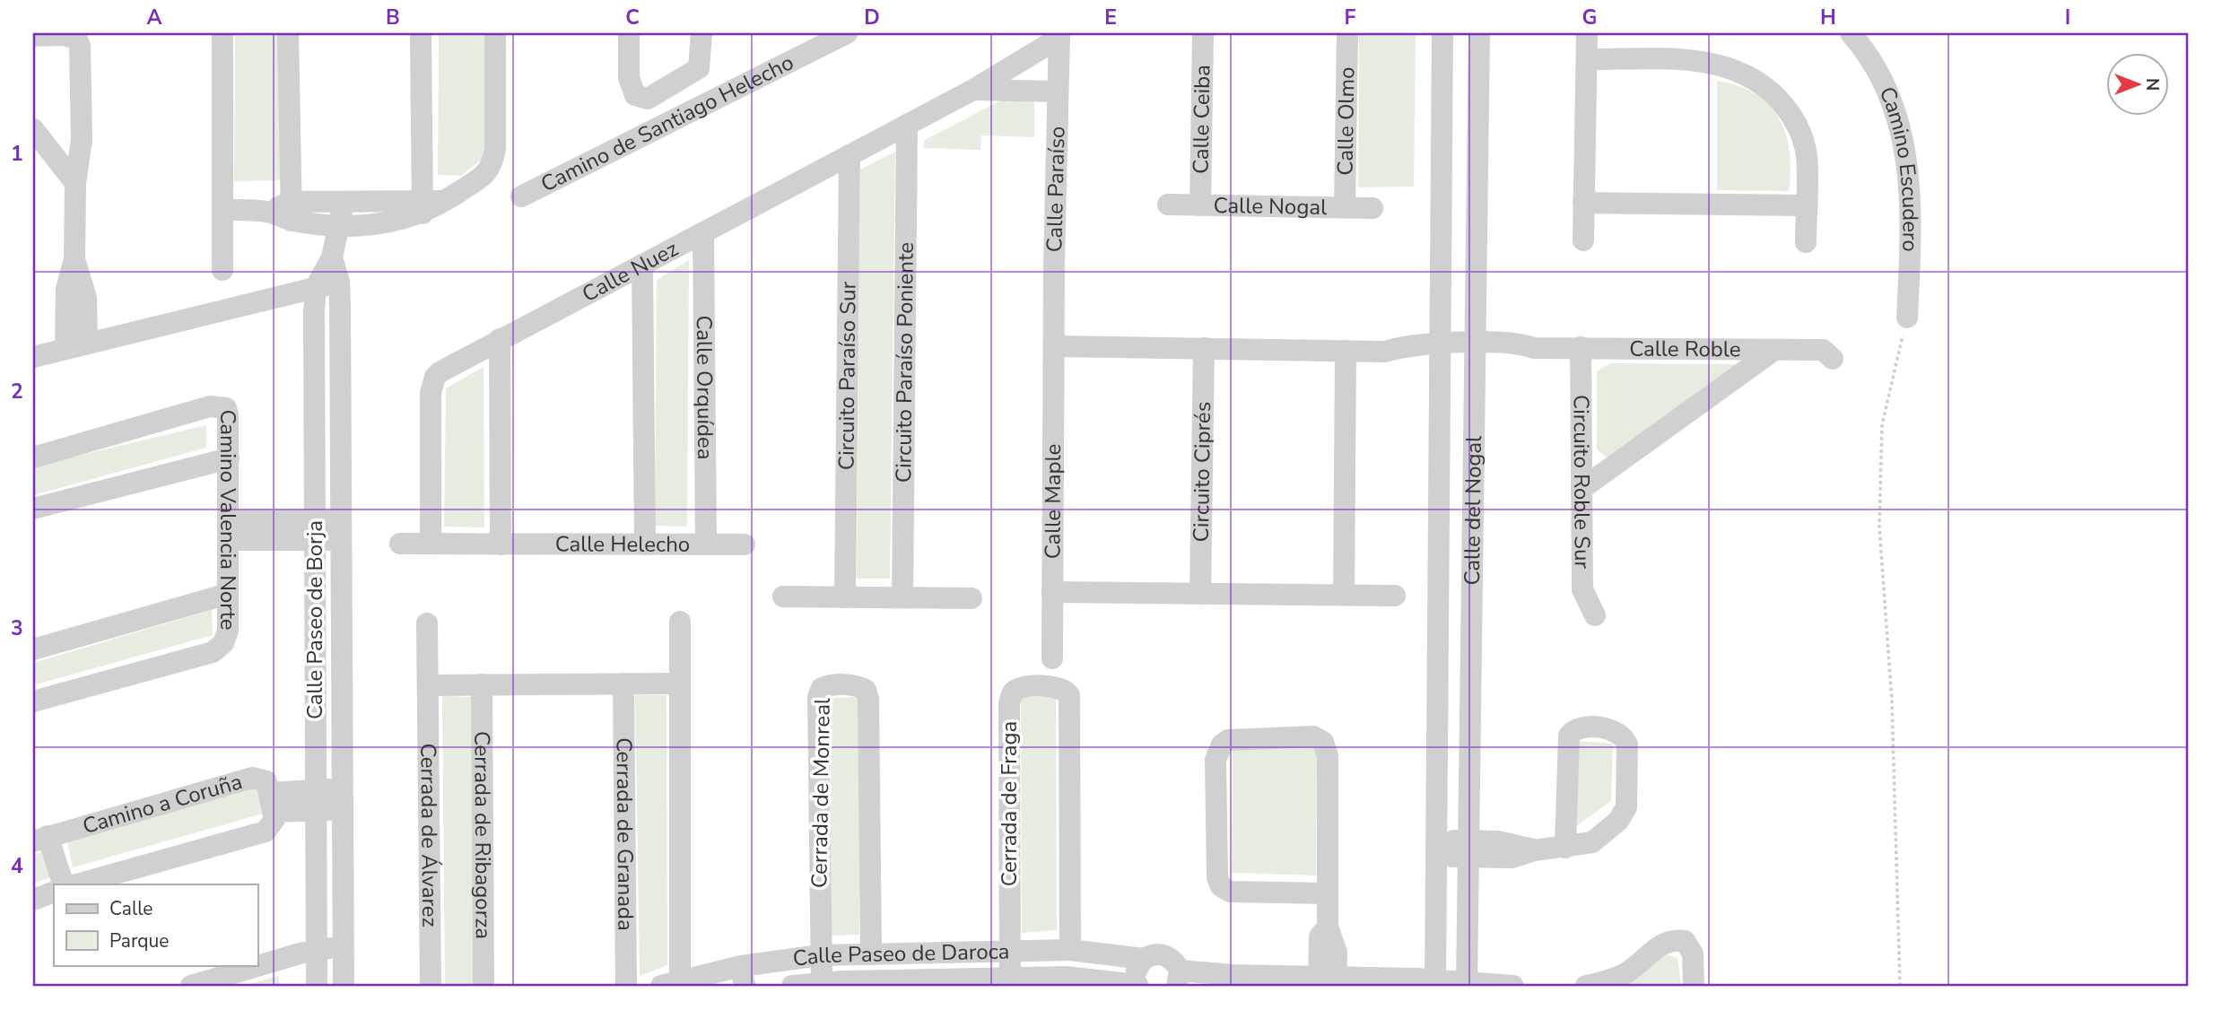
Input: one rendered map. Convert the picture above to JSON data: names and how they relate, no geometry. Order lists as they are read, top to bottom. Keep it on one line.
{"streets":{"street":["Calle Ceiba","Calle Olmo","Camino de Santiago Helecho","Camino Escudero","Calle Paraíso","Calle Nogal","Calle Nuez","Calle Roble","Circuito Paraíso Poniente","Circuito Paraíso Sur","Calle Orquídea","Circuito Ciprés","Circuito Roble Sur","Calle Maple","Calle del Nogal","Camino Valencia Norte","Calle Helecho","Calle Paseo de Borja","Cerrada de Monreal","Camino a Coruña","Cerrada de Fraga","Cerrada de Álvarez","Cerrada de Ribagorza","Cerrada de Granada","Calle Paseo de Daroca"]},"crossings":[["Calle Ceiba","Calle Nogal"],["Calle Olmo","Calle Nogal"],["Calle Paraíso","Calle Nuez"],["Calle Paraíso","Calle Maple"],["Calle Nuez","Circuito Paraíso Poniente"],["Calle Nuez","Circuito Paraíso Sur"],["Calle Nuez","Calle Orquídea"],["Calle Nuez","Calle Helecho"],["Calle Roble","Circuito Roble Sur"],["Calle Roble","Calle del Nogal"],["Calle Orquídea","Calle Helecho"],["Calle Paseo de Borja","Camino a Coruña"],["Cerrada de Monreal","Calle Paseo de Daroca"],["Cerrada de Fraga","Calle Paseo de Daroca"]],"legend":["Calle","Parque"],"north":"right","grid":{"columns":["A","B","C","D","E","F","G","H","I"],"rows":["1","2","3","4"]}}
